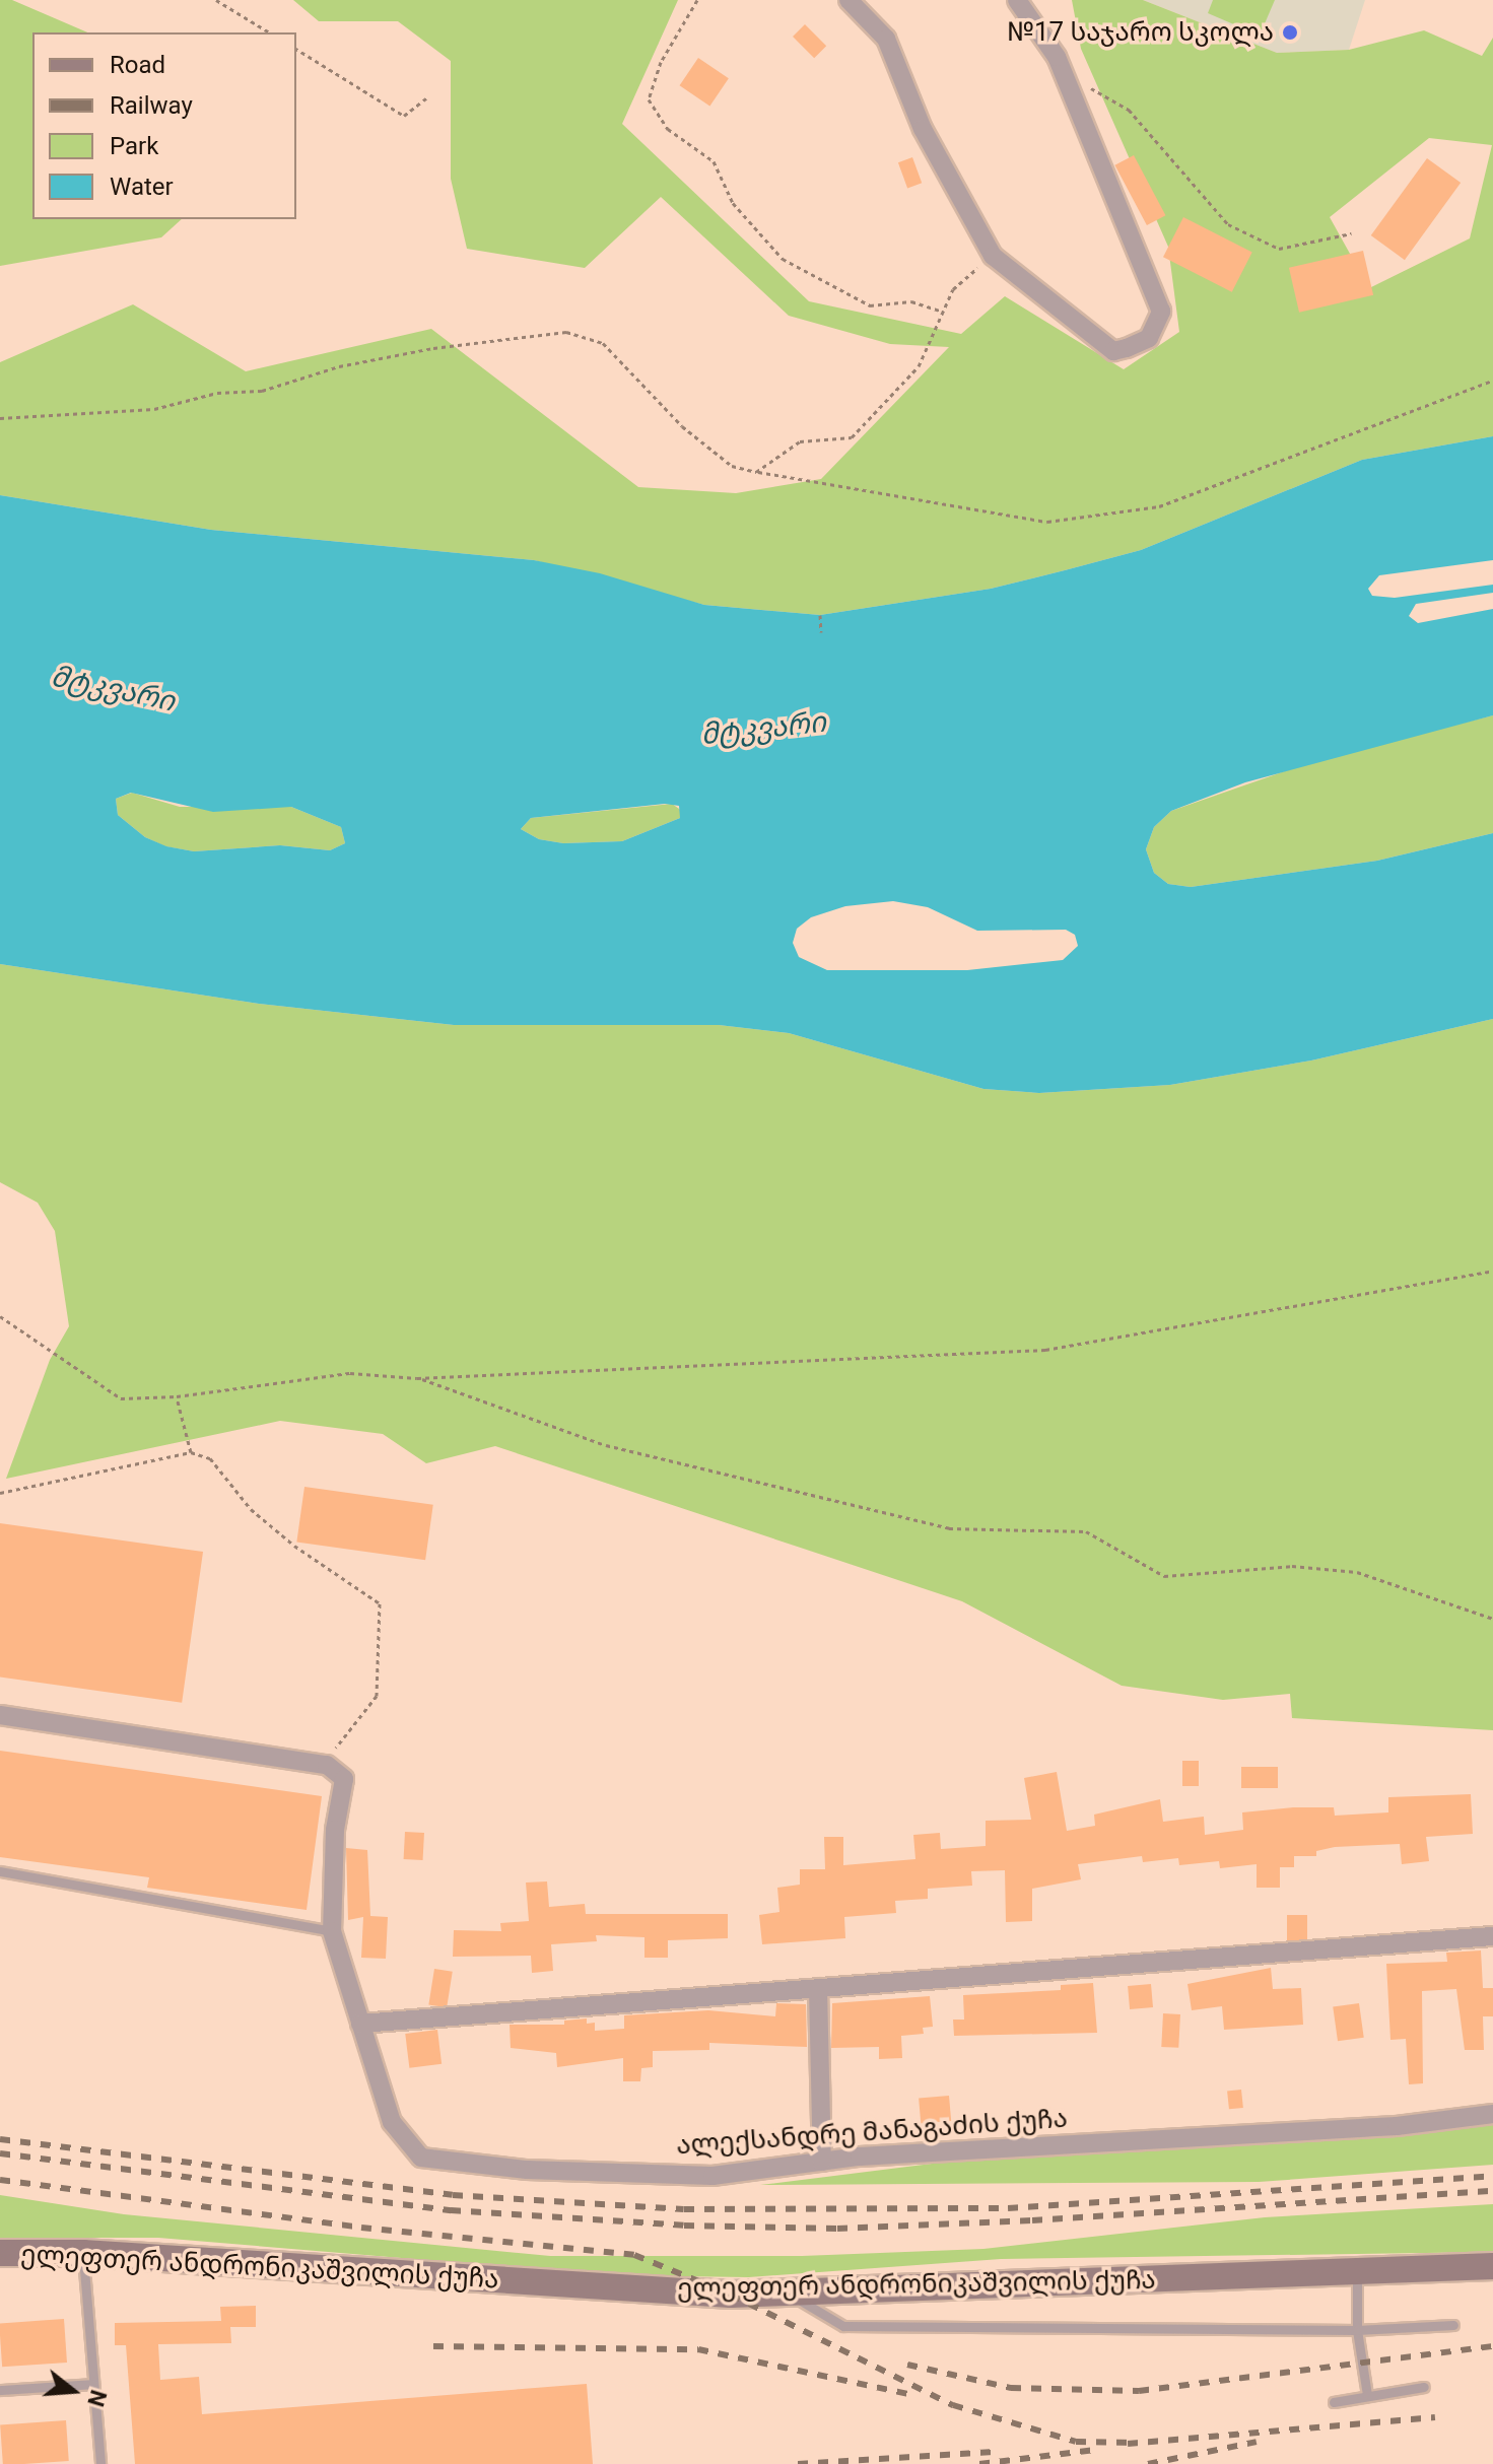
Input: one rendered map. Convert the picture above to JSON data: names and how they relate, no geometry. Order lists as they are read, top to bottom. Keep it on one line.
{"streets":{"main road":["ელეფთერ ანდრონიკაშვილის ქუჩა"],"street":["ალექსანდრე მანაგაძის ქუჩა"]},"water":["მტკვარი"],"places":["№17 საჯარო სკოლა"],"legend":["Road","Railway","Park","Water"],"north":"right"}
